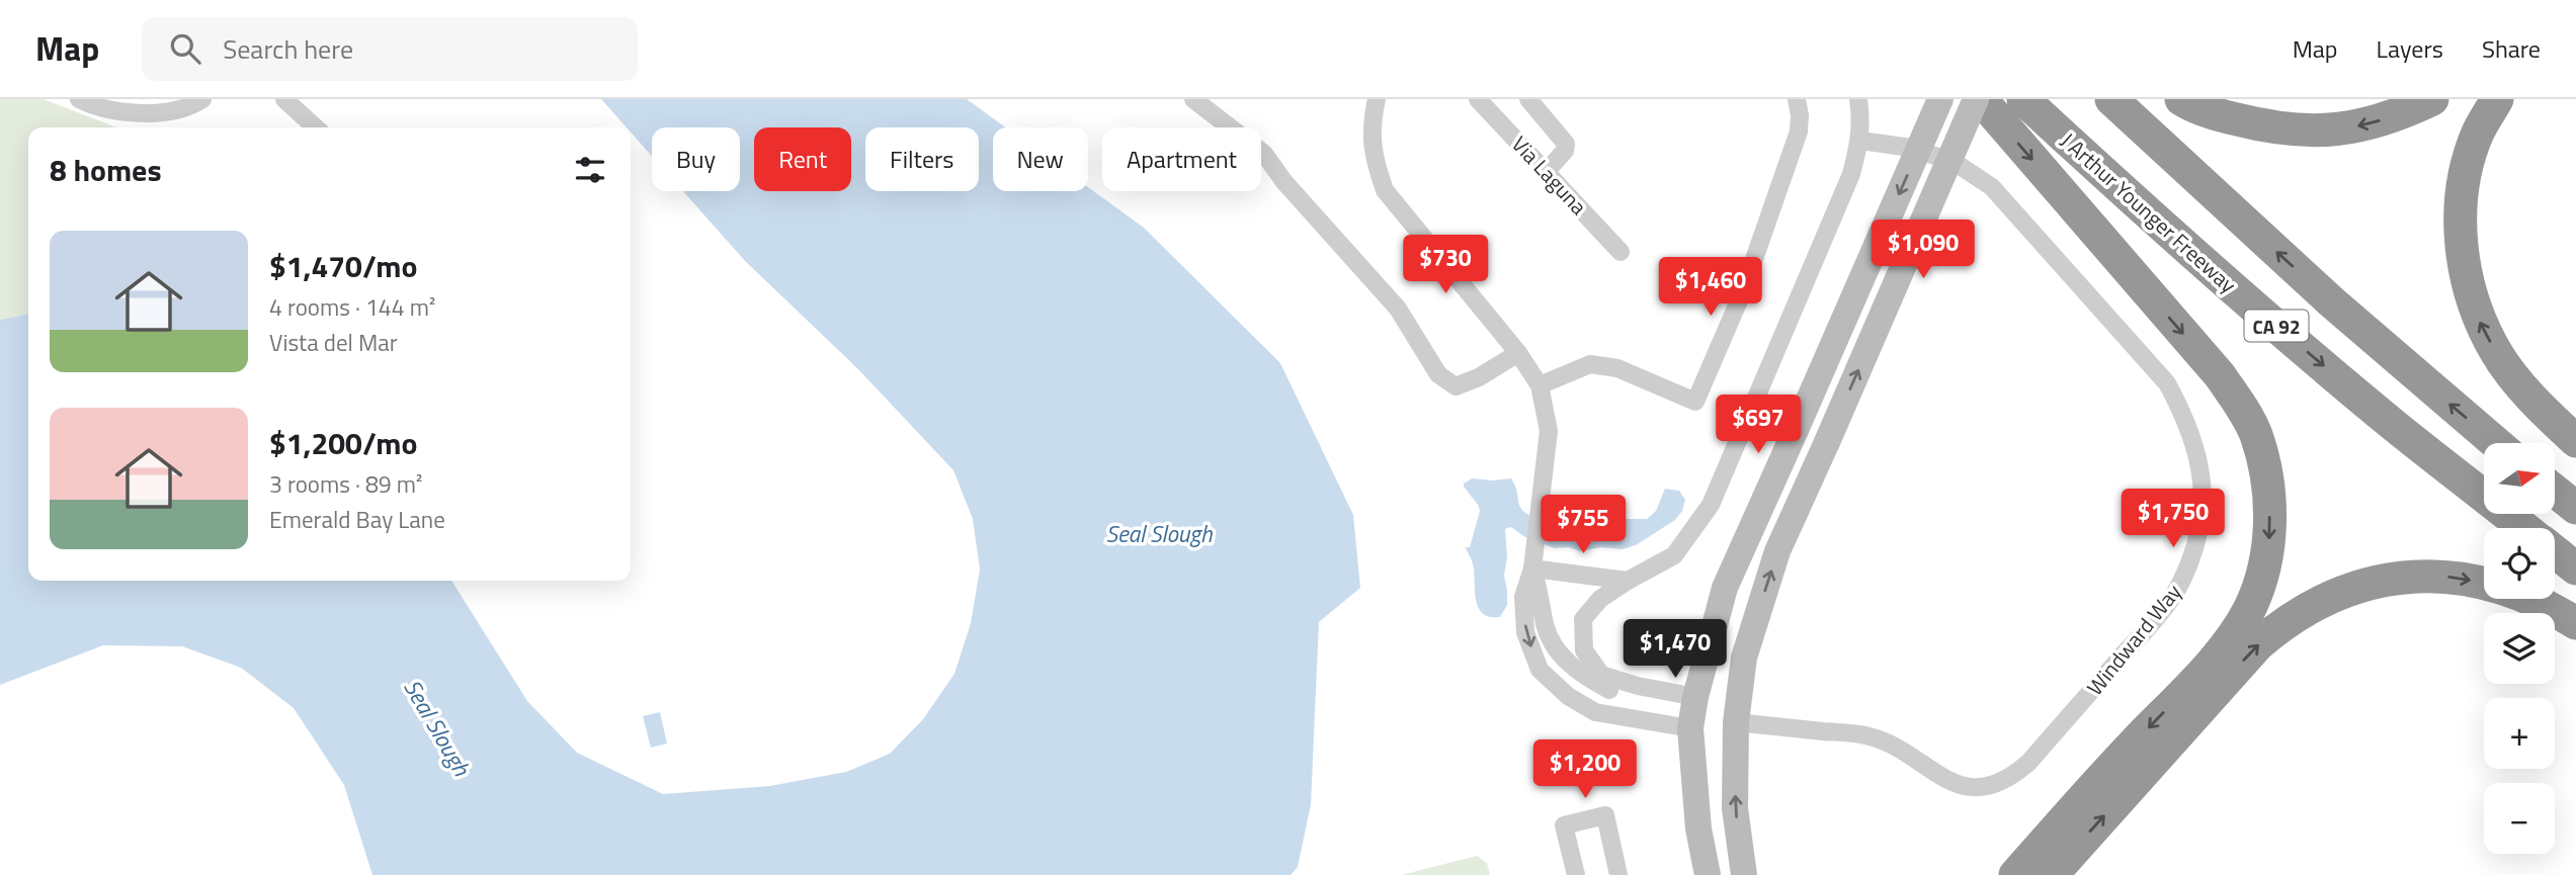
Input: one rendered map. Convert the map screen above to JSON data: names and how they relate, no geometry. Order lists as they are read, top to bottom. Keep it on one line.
{"streets":{"highway":["J Arthur Younger Freeway","CA 92"],"street":["Via Laguna","Windward Way"]},"water":["Seal Slough"],"north":"right","page":{"header":"Map","search":"Search here","nav":["Map","Layers","Share"],"chip":["Buy","Rent","Filters","New","Apartment"],"heading":"8 homes","list":[{"name":"$1,470/mo","note":"4 rooms · 144 m² · Vista del Mar"},{"name":"$1,200/mo","note":"3 rooms · 89 m² · Emerald Bay Lane"}],"price":["$1,090","$730","$1,460","$697","$1,750","$755","$1,470","$1,200"],"map_buttons":["+","−"]}}
